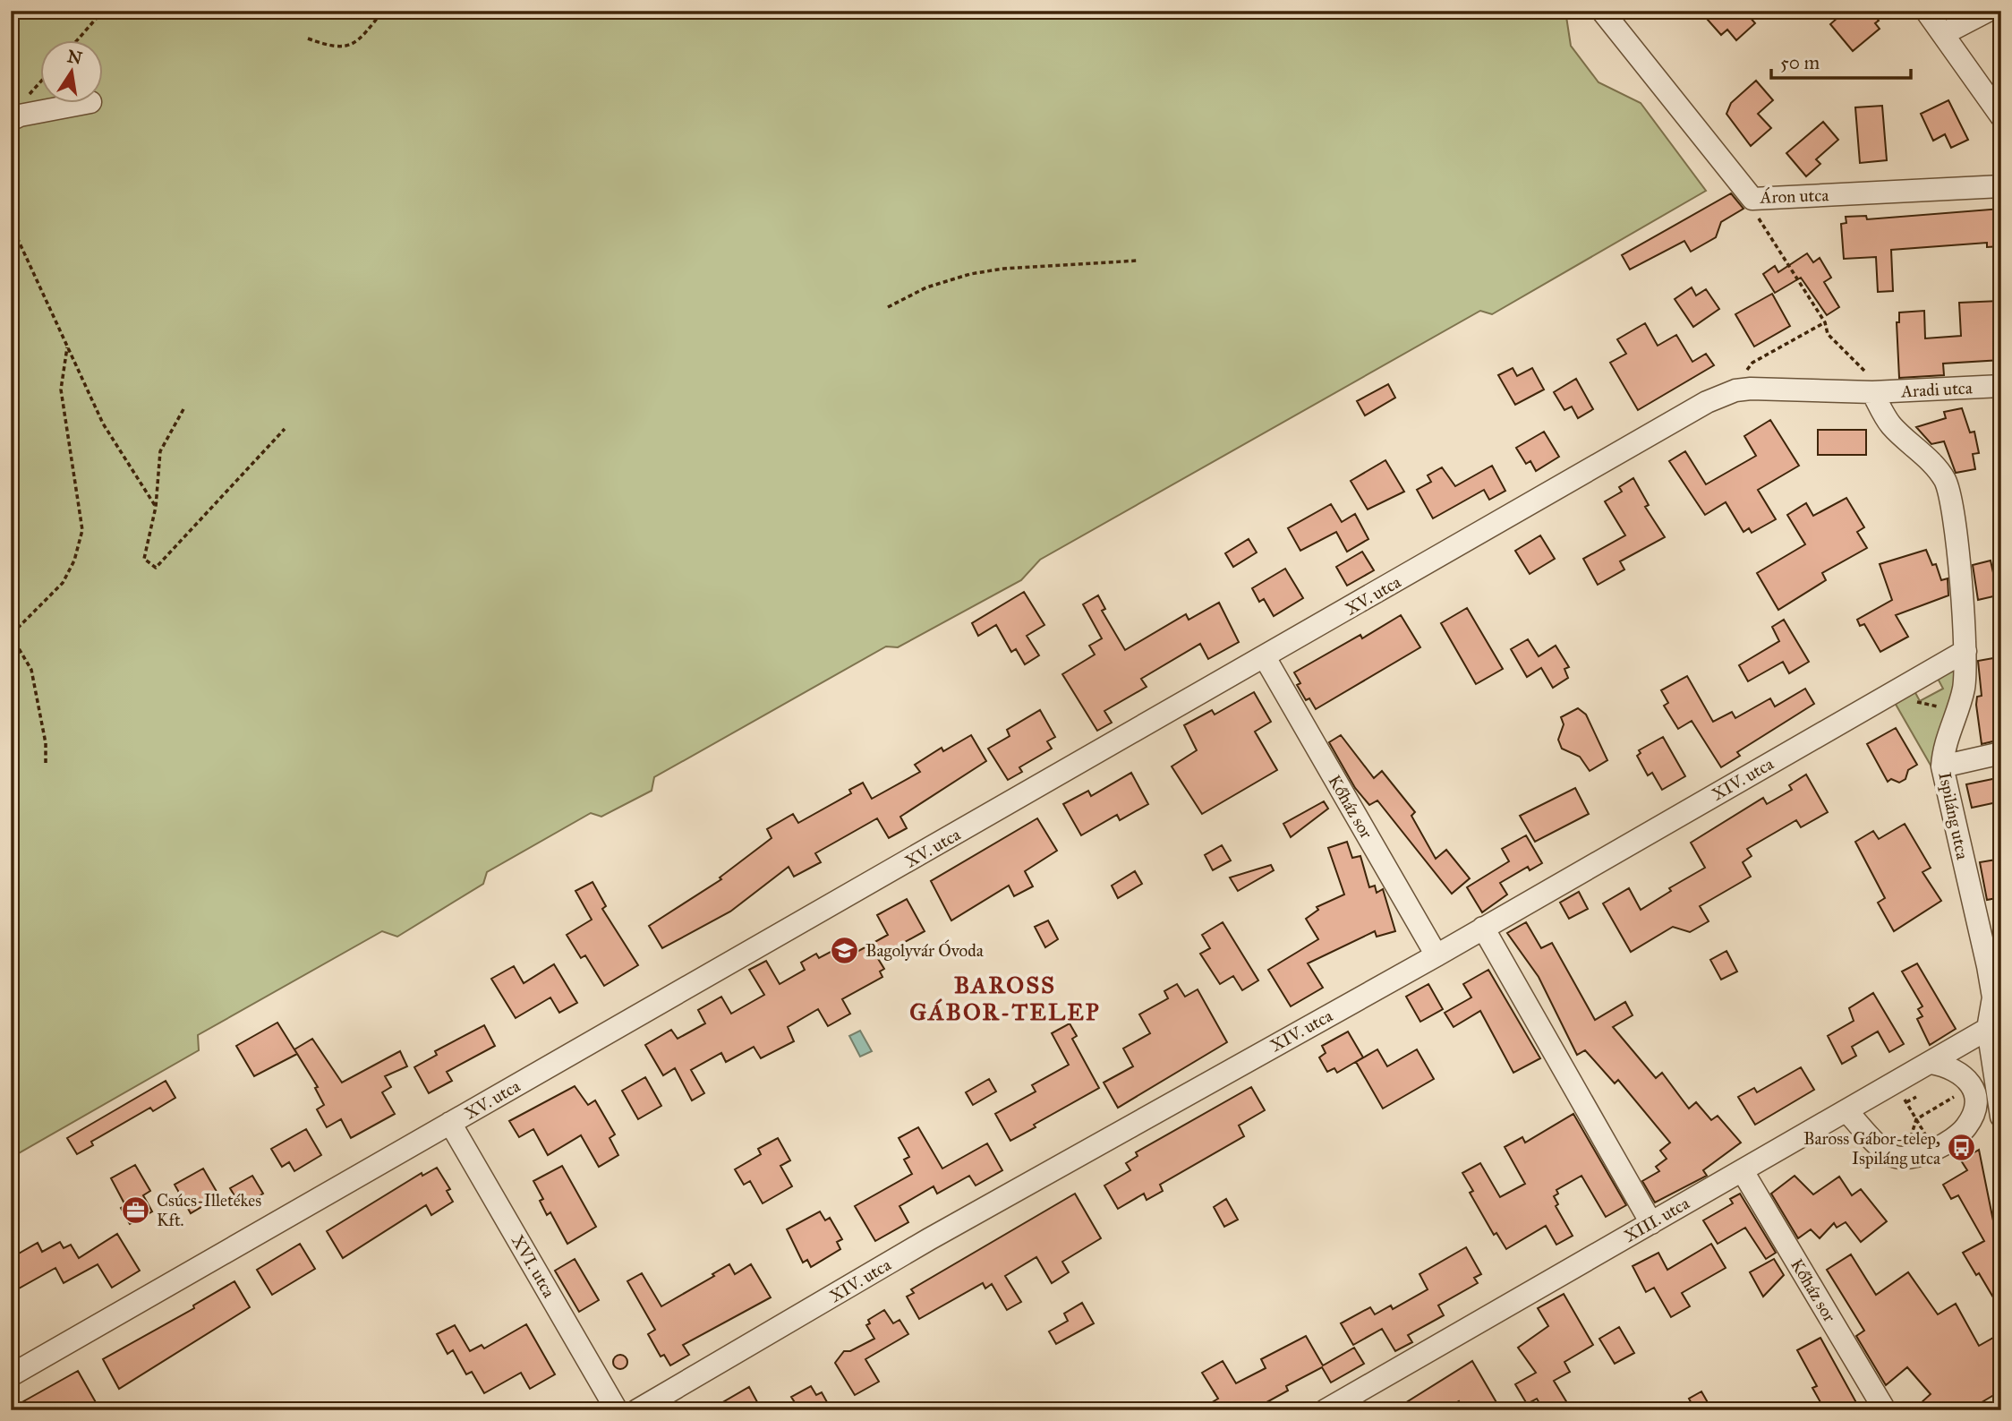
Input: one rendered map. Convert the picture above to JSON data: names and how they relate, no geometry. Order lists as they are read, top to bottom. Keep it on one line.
{"streets":{"street":["Áron utca","Aradi utca","XV. utca","XIV. utca","Kőház sor","Ispiláng utca","XIII. utca","XVI. utca"]},"crossings":[["Aradi utca","XV. utca"],["Aradi utca","Ispiláng utca"],["XV. utca","Kőház sor"],["XV. utca","Ispiláng utca"],["XV. utca","XVI. utca"],["XIV. utca","Kőház sor"],["XIV. utca","Ispiláng utca"],["Kőház sor","XIII. utca"],["Ispiláng utca","XIII. utca"]],"districts":["BAROSS GÁBOR-TELEP"],"places":{"school or university":["Bagolyvár Óvoda"],"bus stop":["Baross Gábor-telep, Ispiláng utca"],"office":["Csúcs-Illetékes Kft."]},"scale_bar":"50 m","north":"top"}
